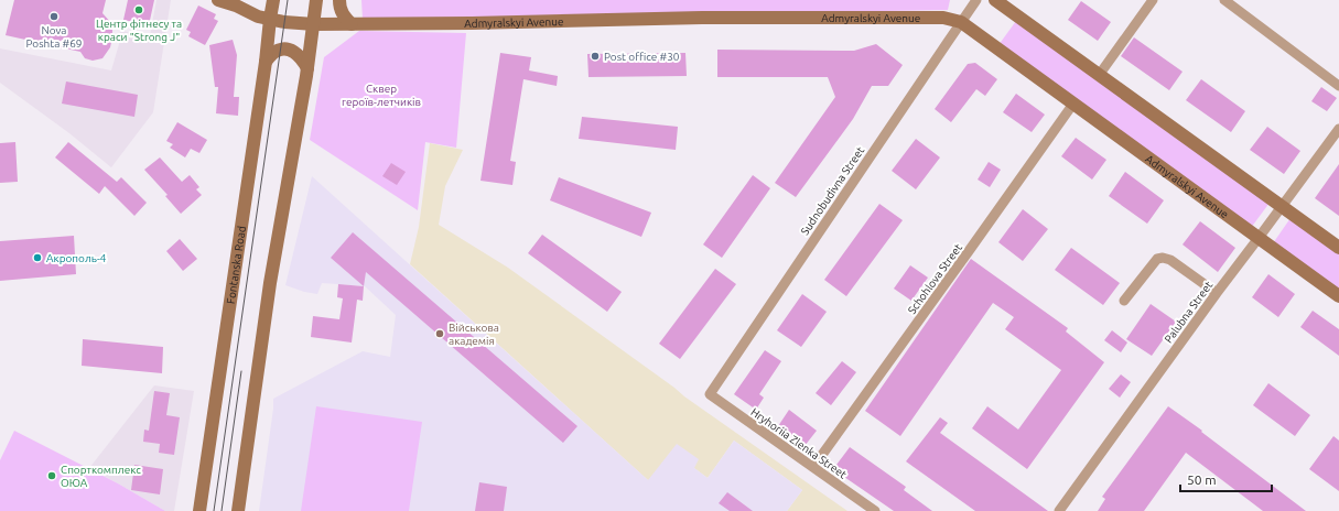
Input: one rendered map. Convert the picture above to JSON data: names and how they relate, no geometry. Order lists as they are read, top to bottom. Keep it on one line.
{"streets":{"main road":["Admyralskyi Avenue","Fontanska Road"],"street":["Sudnobudivna Street","Schohlova Street","Palubna Street","Hryhoriia Zlenka Street"]},"crossings":[["Admyralskyi Avenue","Sudnobudivna Street"],["Admyralskyi Avenue","Fontanska Road"],["Admyralskyi Avenue","Schohlova Street"],["Admyralskyi Avenue","Palubna Street"],["Sudnobudivna Street","Hryhoriia Zlenka Street"],["Schohlova Street","Hryhoriia Zlenka Street"]],"parks":["Сквер героїв-летчиків"],"places":["Центр фітнесу та краси \"Strong J\"","Nova Poshta #69","Post office #30","Акрополь-4","Військова академія","Спорткомплекс ОЮА"],"scale_bar":"50 m"}
